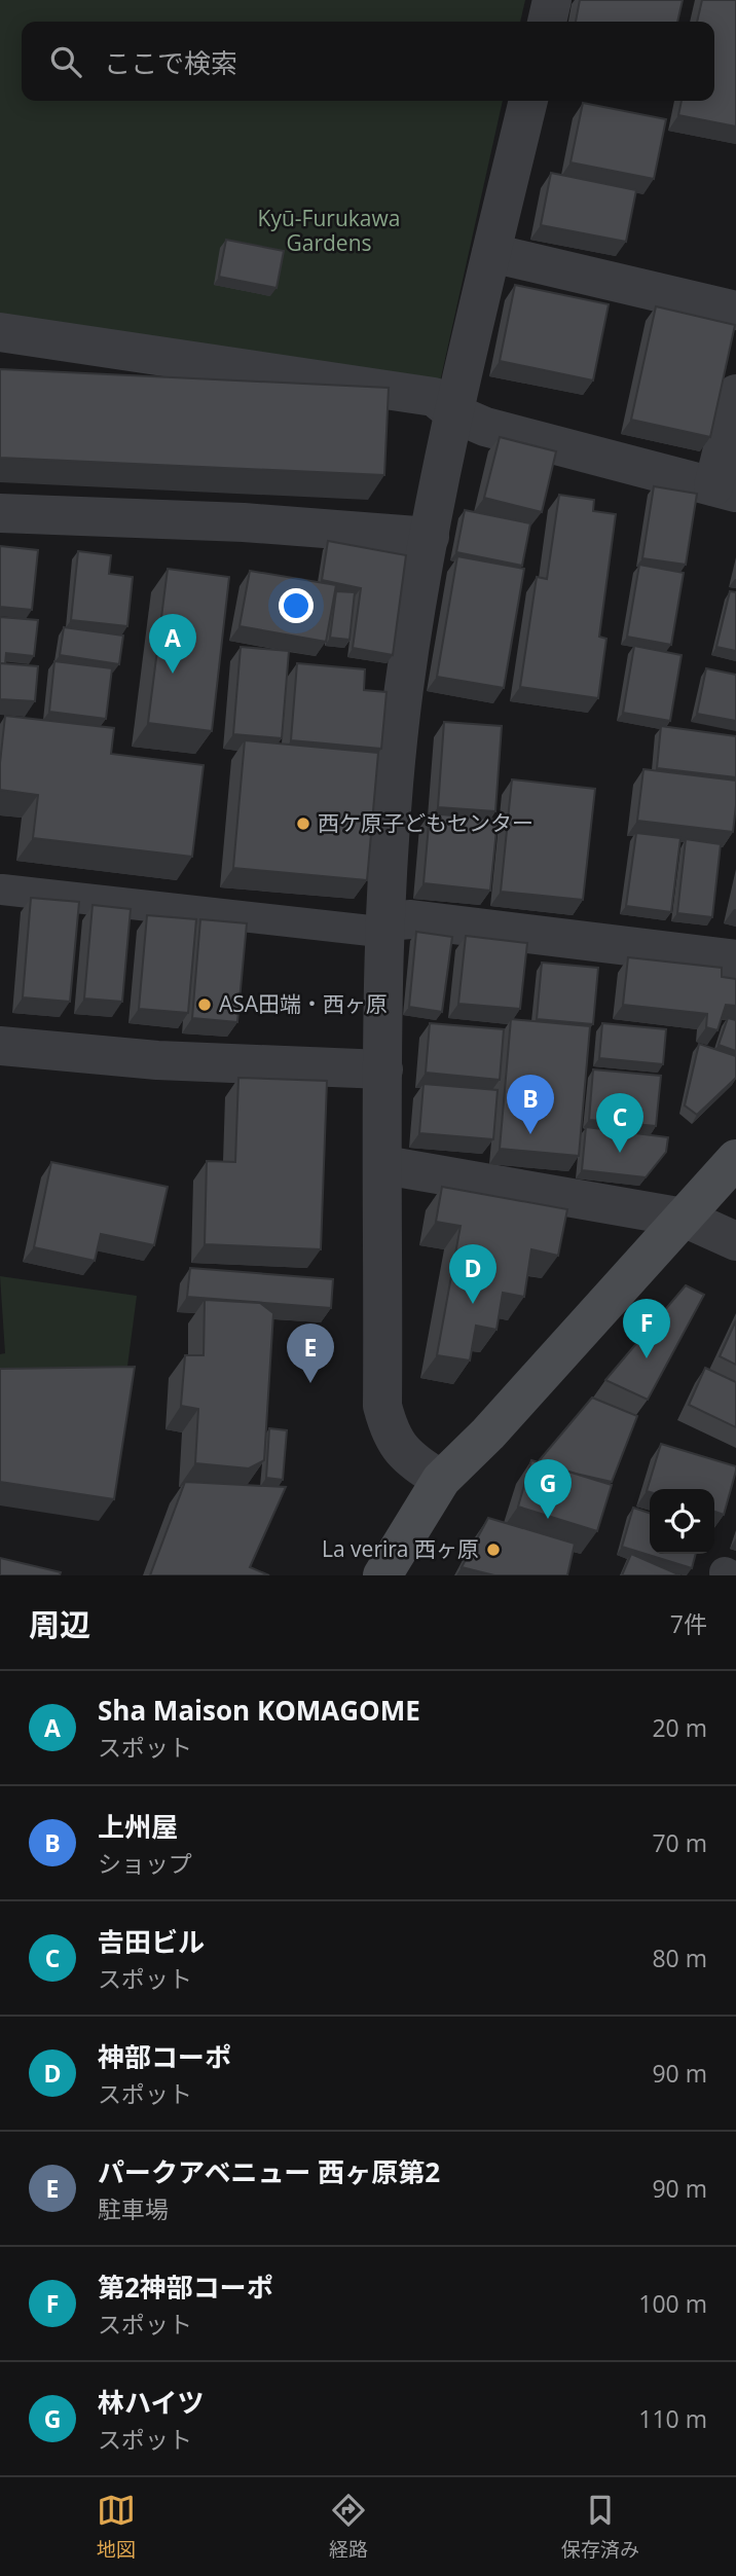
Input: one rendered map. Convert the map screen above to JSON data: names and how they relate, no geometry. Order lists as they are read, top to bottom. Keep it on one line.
{"parks":["Kyū-Furukawa Gardens"],"places":["西ケ原子どもセンター","ASA田端・西ヶ原","La verira 西ヶ原"],"page":{"search":"ここで検索","pins":["A","B","C","D","F","E","G"],"heading":["周辺","7件"],"list":[{"mark":"A","name":"Sha Maison KOMAGOME","note":"スポット","value":"20 m"},{"mark":"B","name":"上州屋","note":"ショップ","value":"70 m"},{"mark":"C","name":"𠮷田ビル","note":"スポット","value":"80 m"},{"mark":"D","name":"神部コーポ","note":"スポット","value":"90 m"},{"mark":"E","name":"パークアベニュー 西ヶ原第2","note":"駐車場","value":"90 m"},{"mark":"F","name":"第2神部コーポ","note":"スポット","value":"100 m"},{"mark":"G","name":"林ハイツ","note":"スポット","value":"110 m"}],"nav":["地図","経路","保存済み"]}}
